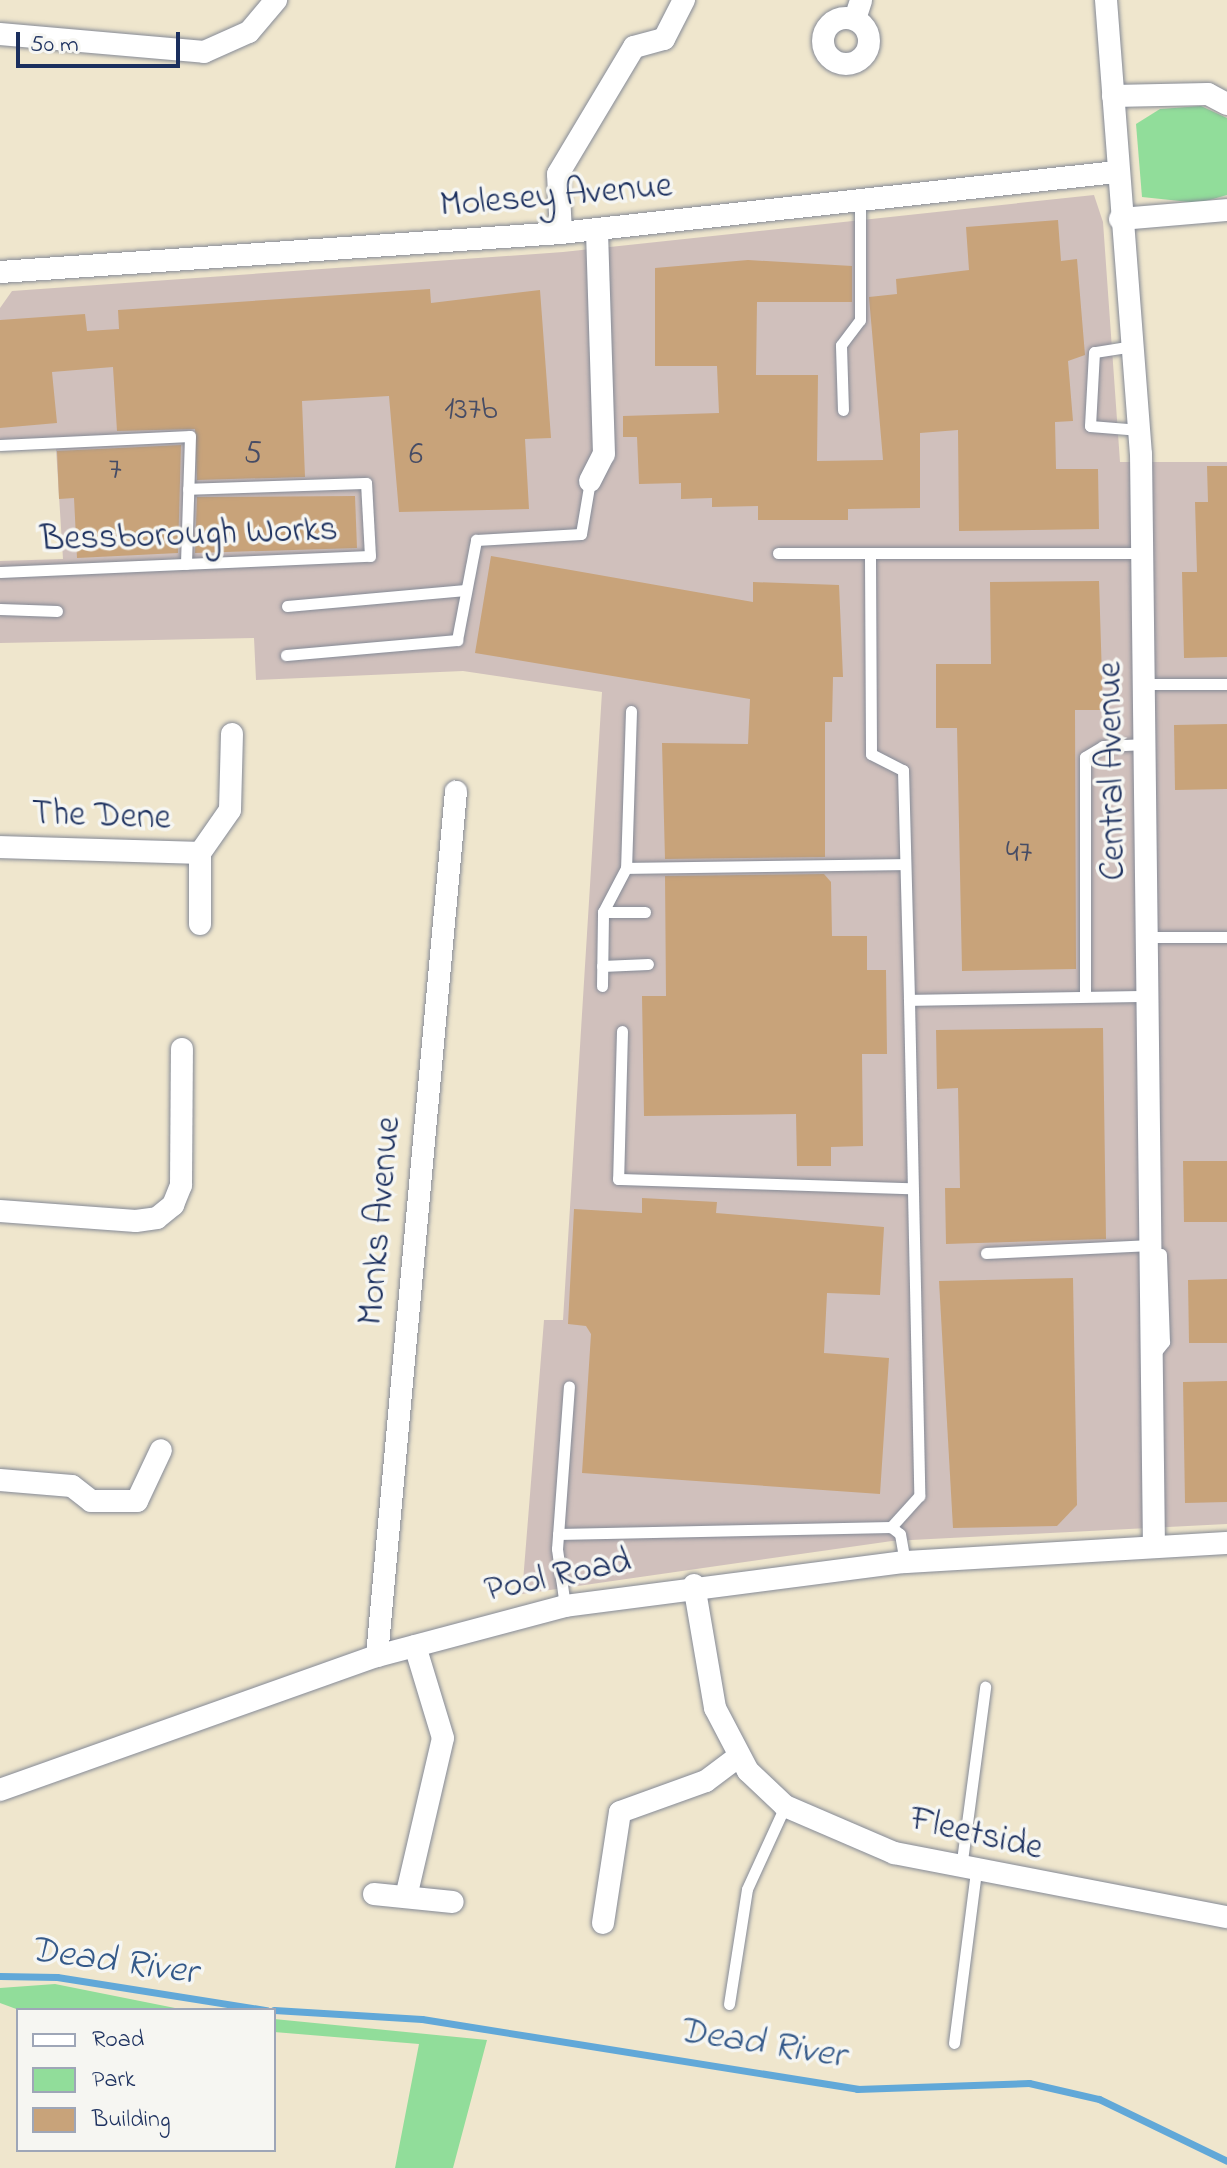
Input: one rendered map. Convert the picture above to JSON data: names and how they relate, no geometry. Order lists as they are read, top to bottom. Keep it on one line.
{"streets":{"street":["Molesey Avenue","Central Avenue","The Dene","Monks Avenue","Pool Road","Fleetside"],"lane":["Bessborough Works"]},"crossings":[["Molesey Avenue","Central Avenue"],["Central Avenue","Pool Road"],["Monks Avenue","Pool Road"],["Pool Road","Fleetside"]],"water":["Dead River"],"house_numbers":["137b","5","6","7","47"],"legend":["Road","Park","Building"],"scale_bar":"50 m"}
